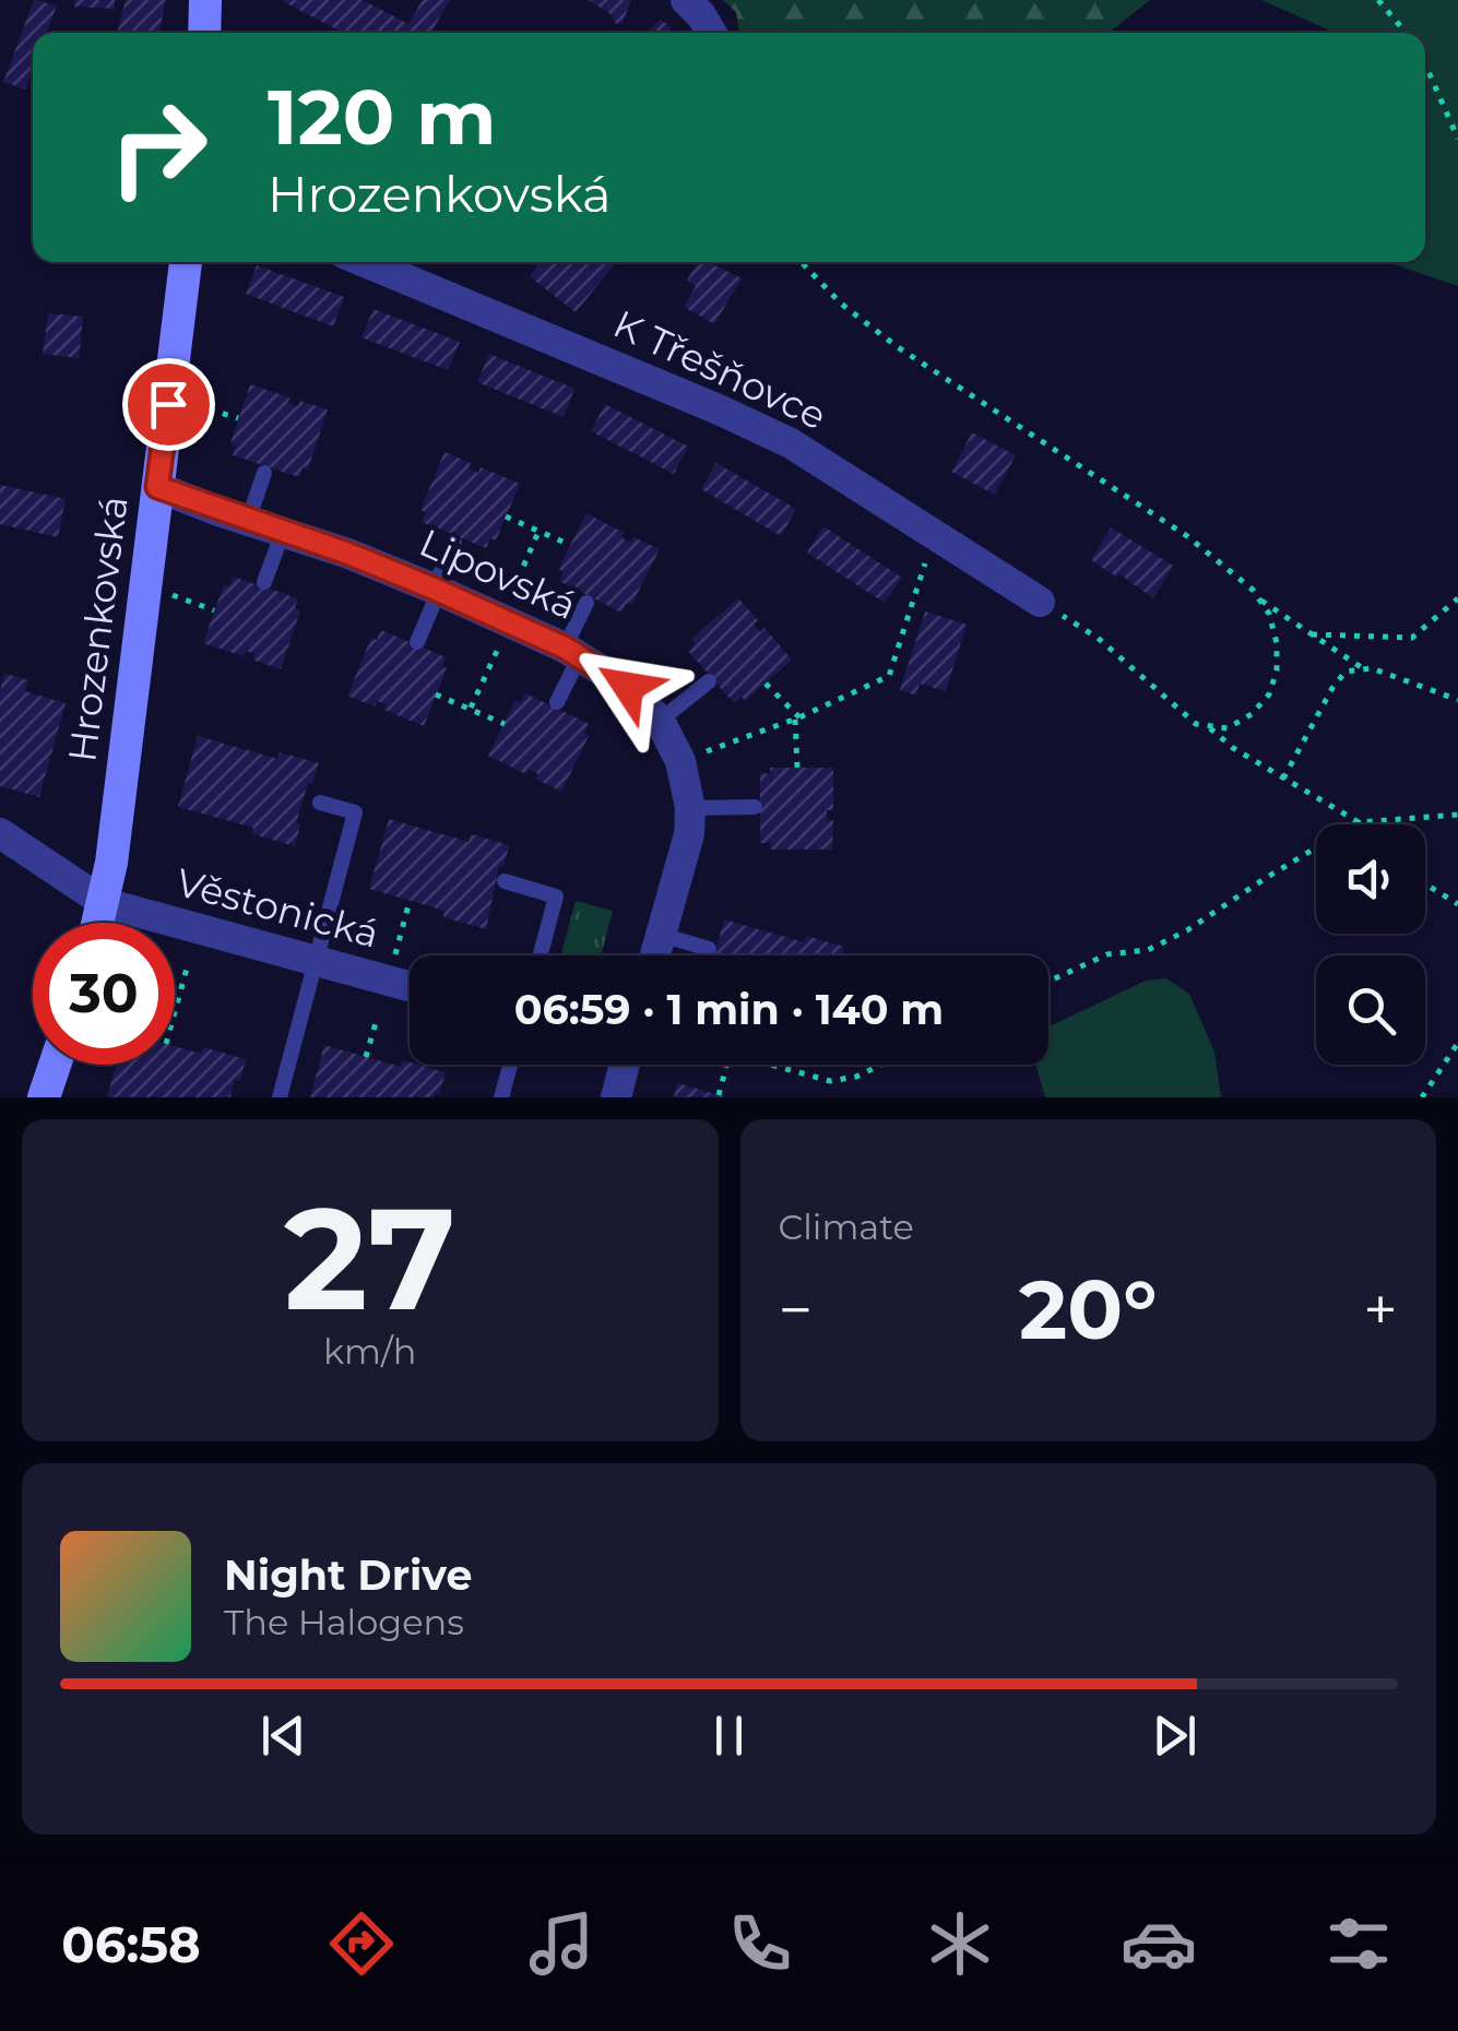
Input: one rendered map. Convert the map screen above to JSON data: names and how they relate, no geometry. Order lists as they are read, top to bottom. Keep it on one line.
{"streets":{"street":["K Třešňovce","Lipovská","Hrozenkovská","Věstonická"]},"crossings":[["Lipovská","Hrozenkovská"],["Hrozenkovská","Věstonická"]],"page":{"turn":["120 m","Hrozenkovská"],"limit":"30","trip":"06:59 · 1 min · 140 m","tile":[["27","km/h"],"Climate"],"heat":["−","20°","+"],"song":["Night Drive","The Halogens"],"tabs":"06:58"}}
